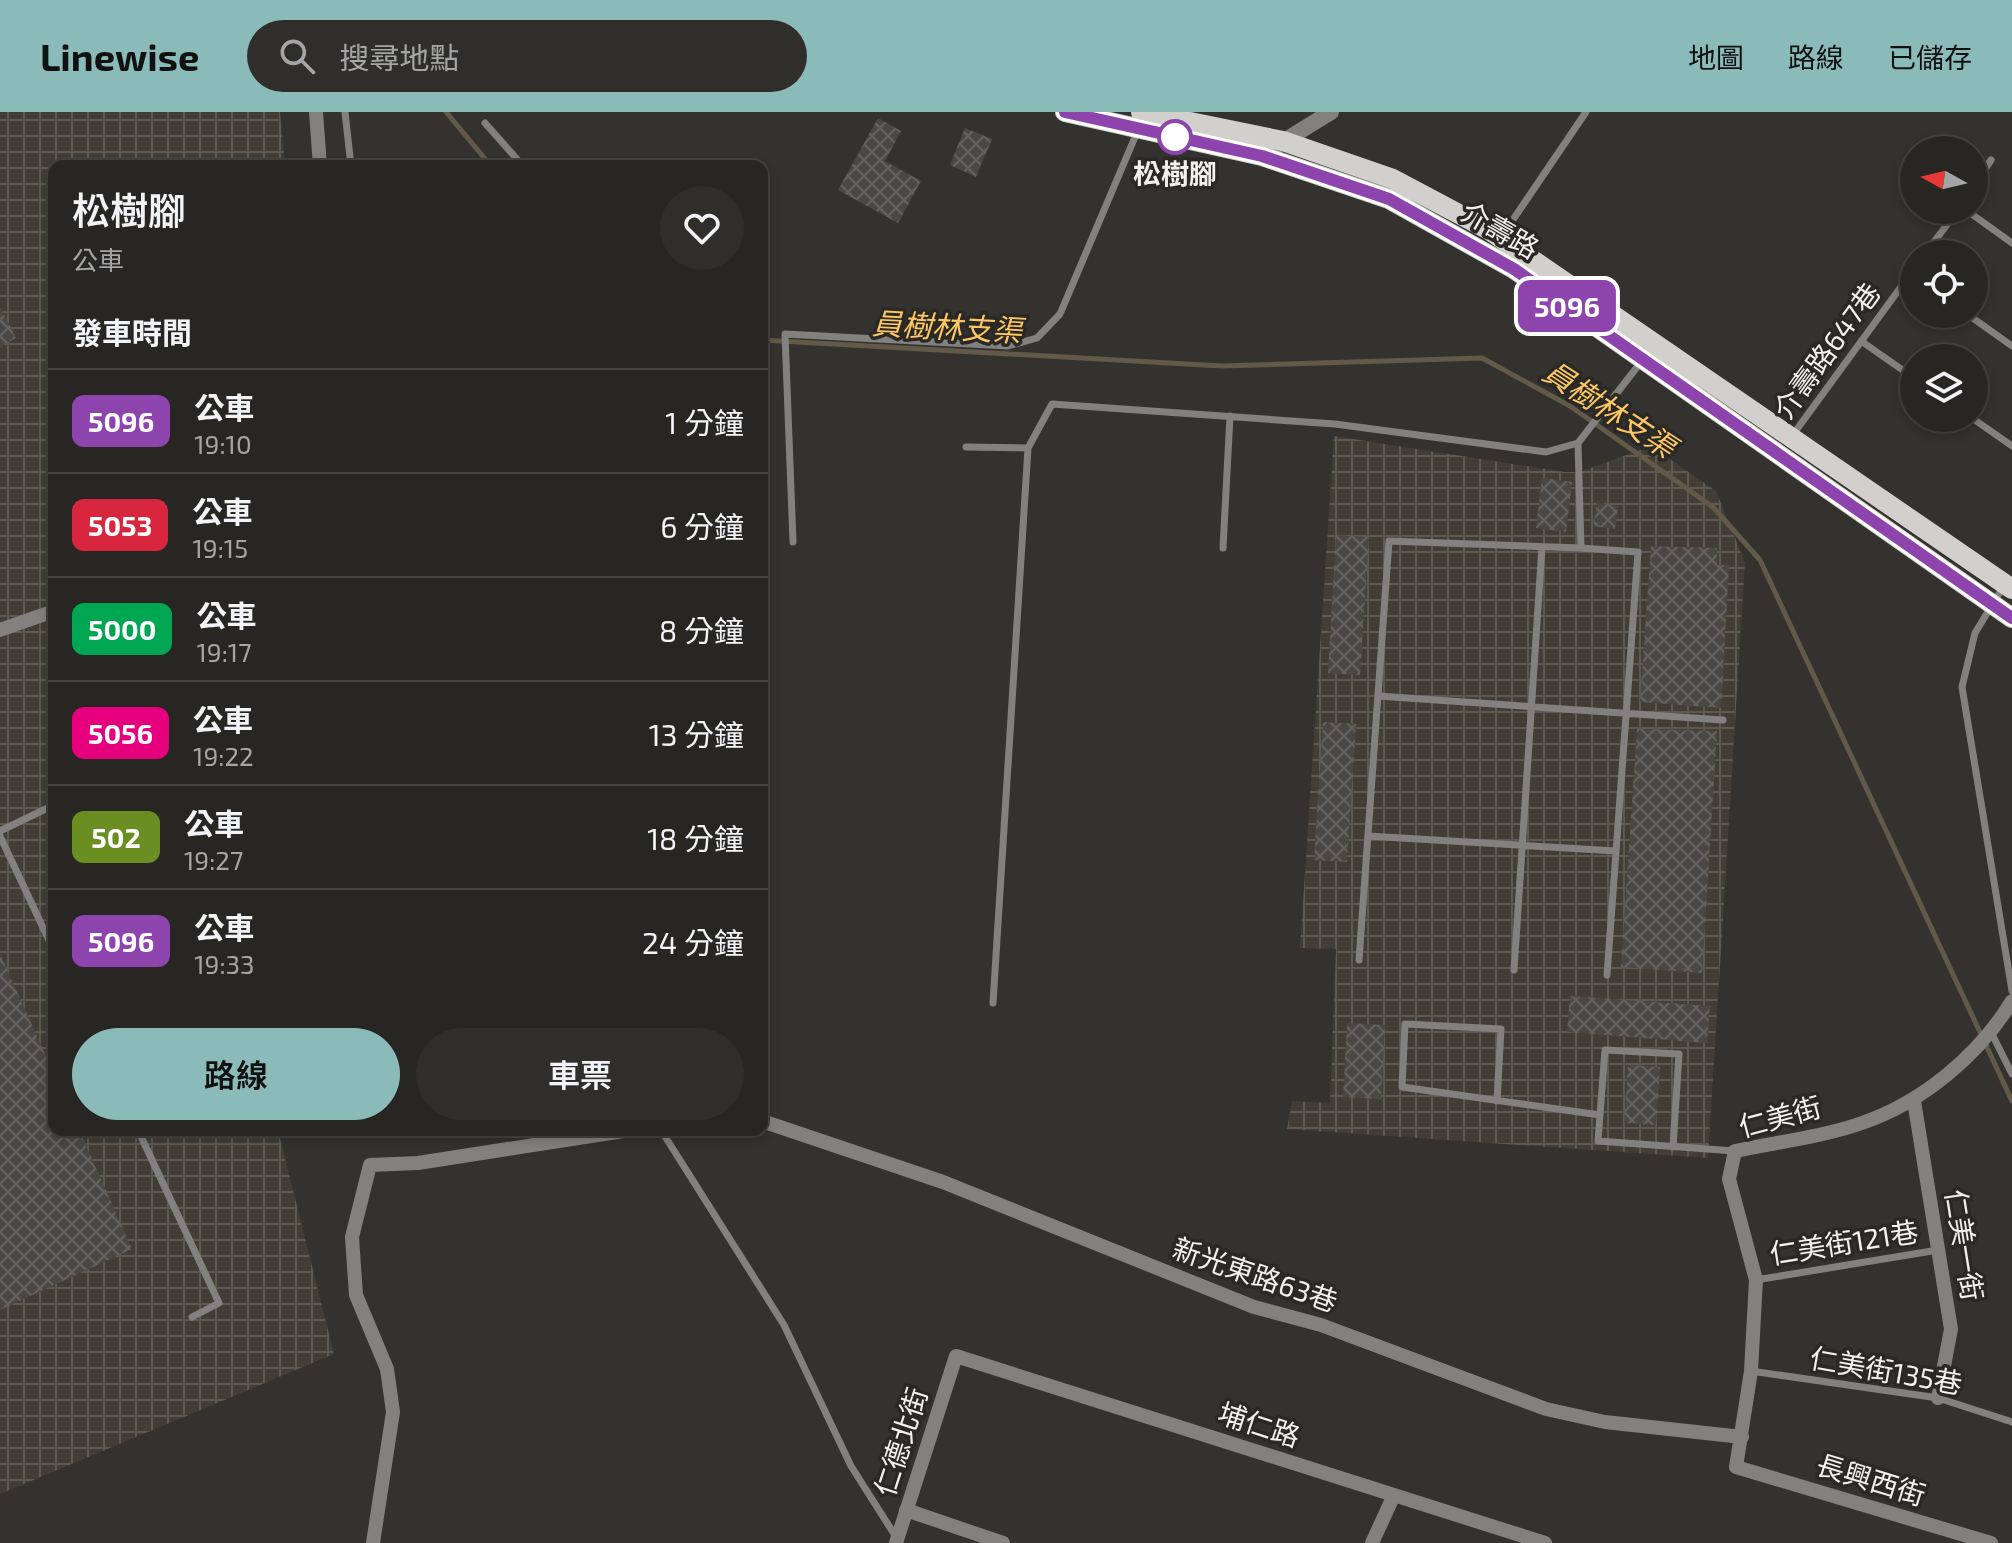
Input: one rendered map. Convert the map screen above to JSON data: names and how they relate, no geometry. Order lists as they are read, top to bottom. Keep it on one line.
{"streets":{"main road":["介壽路"],"street":["仁美街","仁美一街","新光東路63巷","埔仁路","仁德北街","長興西街"],"lane":["介壽路647巷","仁美街121巷","仁美街135巷"]},"crossings":[["介壽路","介壽路647巷"],["仁美街","仁美街121巷"],["仁美街","仁美一街"],["仁美街","新光東路63巷"],["仁美街","仁美街135巷"],["仁美街","長興西街"],["仁美街121巷","仁美一街"],["仁美一街","仁美街135巷"],["埔仁路","仁德北街"]],"water":["員樹林支渠"],"places":["松樹腳"],"lines":["bus line 5096"],"north":"left","page":{"header":"Linewise","search":"搜尋地點","nav":["地圖","路線","已儲存"],"on_map":"5096","heading":[["松樹腳","公車"],"發車時間"],"list":[{"mark":"5096","name":"公車","note":"19:10","value":"1 分鐘"},{"mark":"5053","name":"公車","note":"19:15","value":"6 分鐘"},{"mark":"5000","name":"公車","note":"19:17","value":"8 分鐘"},{"mark":"5056","name":"公車","note":"19:22","value":"13 分鐘"},{"mark":"502","name":"公車","note":"19:27","value":"18 分鐘"},{"mark":"5096","name":"公車","note":"19:33","value":"24 分鐘"}],"buttons":["路線","車票"]}}
